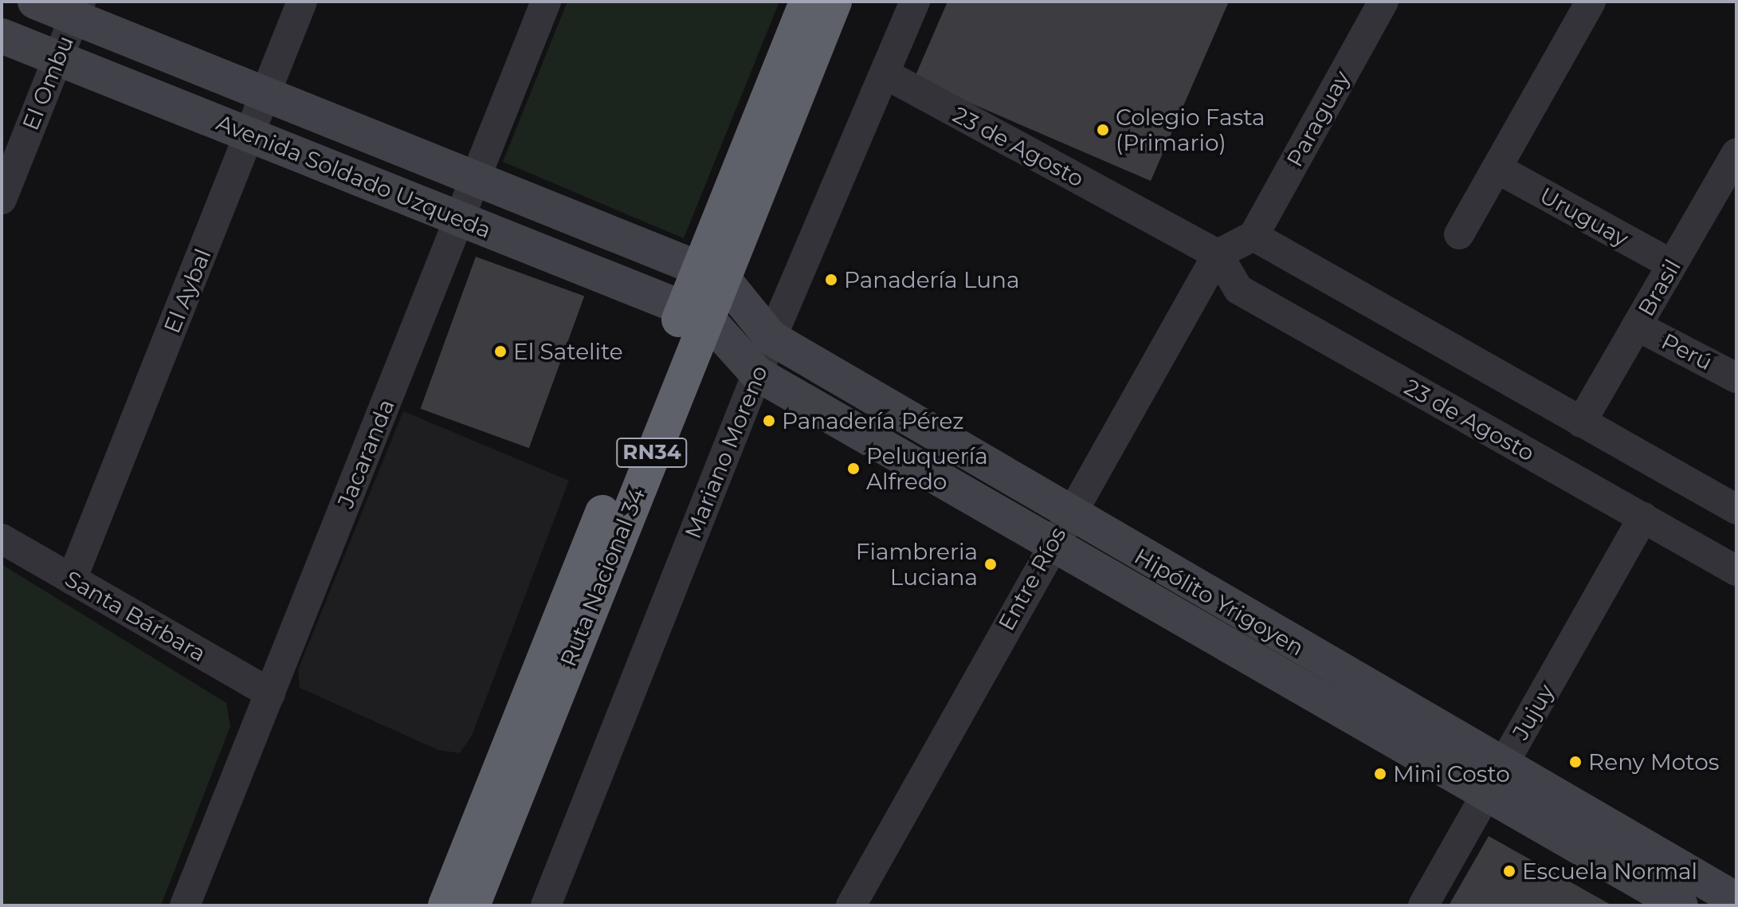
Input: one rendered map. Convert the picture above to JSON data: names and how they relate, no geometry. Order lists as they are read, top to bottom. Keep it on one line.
{"streets":{"highway":["RN34","Ruta Nacional 34"],"street":["El Ombu","Paraguay","23 de Agosto","Avenida Soldado Uzqueda","Uruguay","Brasil","El Aybal","Perú","Mariano Moreno","Jacaranda","Entre Ríos","Hipólito Yrigoyen","Santa Bárbara","Jujuy"]},"crossings":[["El Ombu","Avenida Soldado Uzqueda"],["23 de Agosto","Mariano Moreno"],["23 de Agosto","Entre Ríos"],["23 de Agosto","Jujuy"],["Avenida Soldado Uzqueda","El Aybal"],["Avenida Soldado Uzqueda","Jacaranda"],["Avenida Soldado Uzqueda","Ruta Nacional 34"],["Avenida Soldado Uzqueda","Hipólito Yrigoyen"],["Uruguay","Brasil"],["Brasil","Perú"],["El Aybal","Santa Bárbara"],["Mariano Moreno","Hipólito Yrigoyen"],["Jacaranda","Santa Bárbara"],["Ruta Nacional 34","Hipólito Yrigoyen"],["Entre Ríos","Hipólito Yrigoyen"],["Hipólito Yrigoyen","Jujuy"]],"places":["Colegio Fasta (Primario)","Panadería Luna","El Satelite","Panadería Pérez","Peluquería Alfredo","Fiambreria Luciana","Reny Motos","Mini Costo","Escuela Normal"]}
